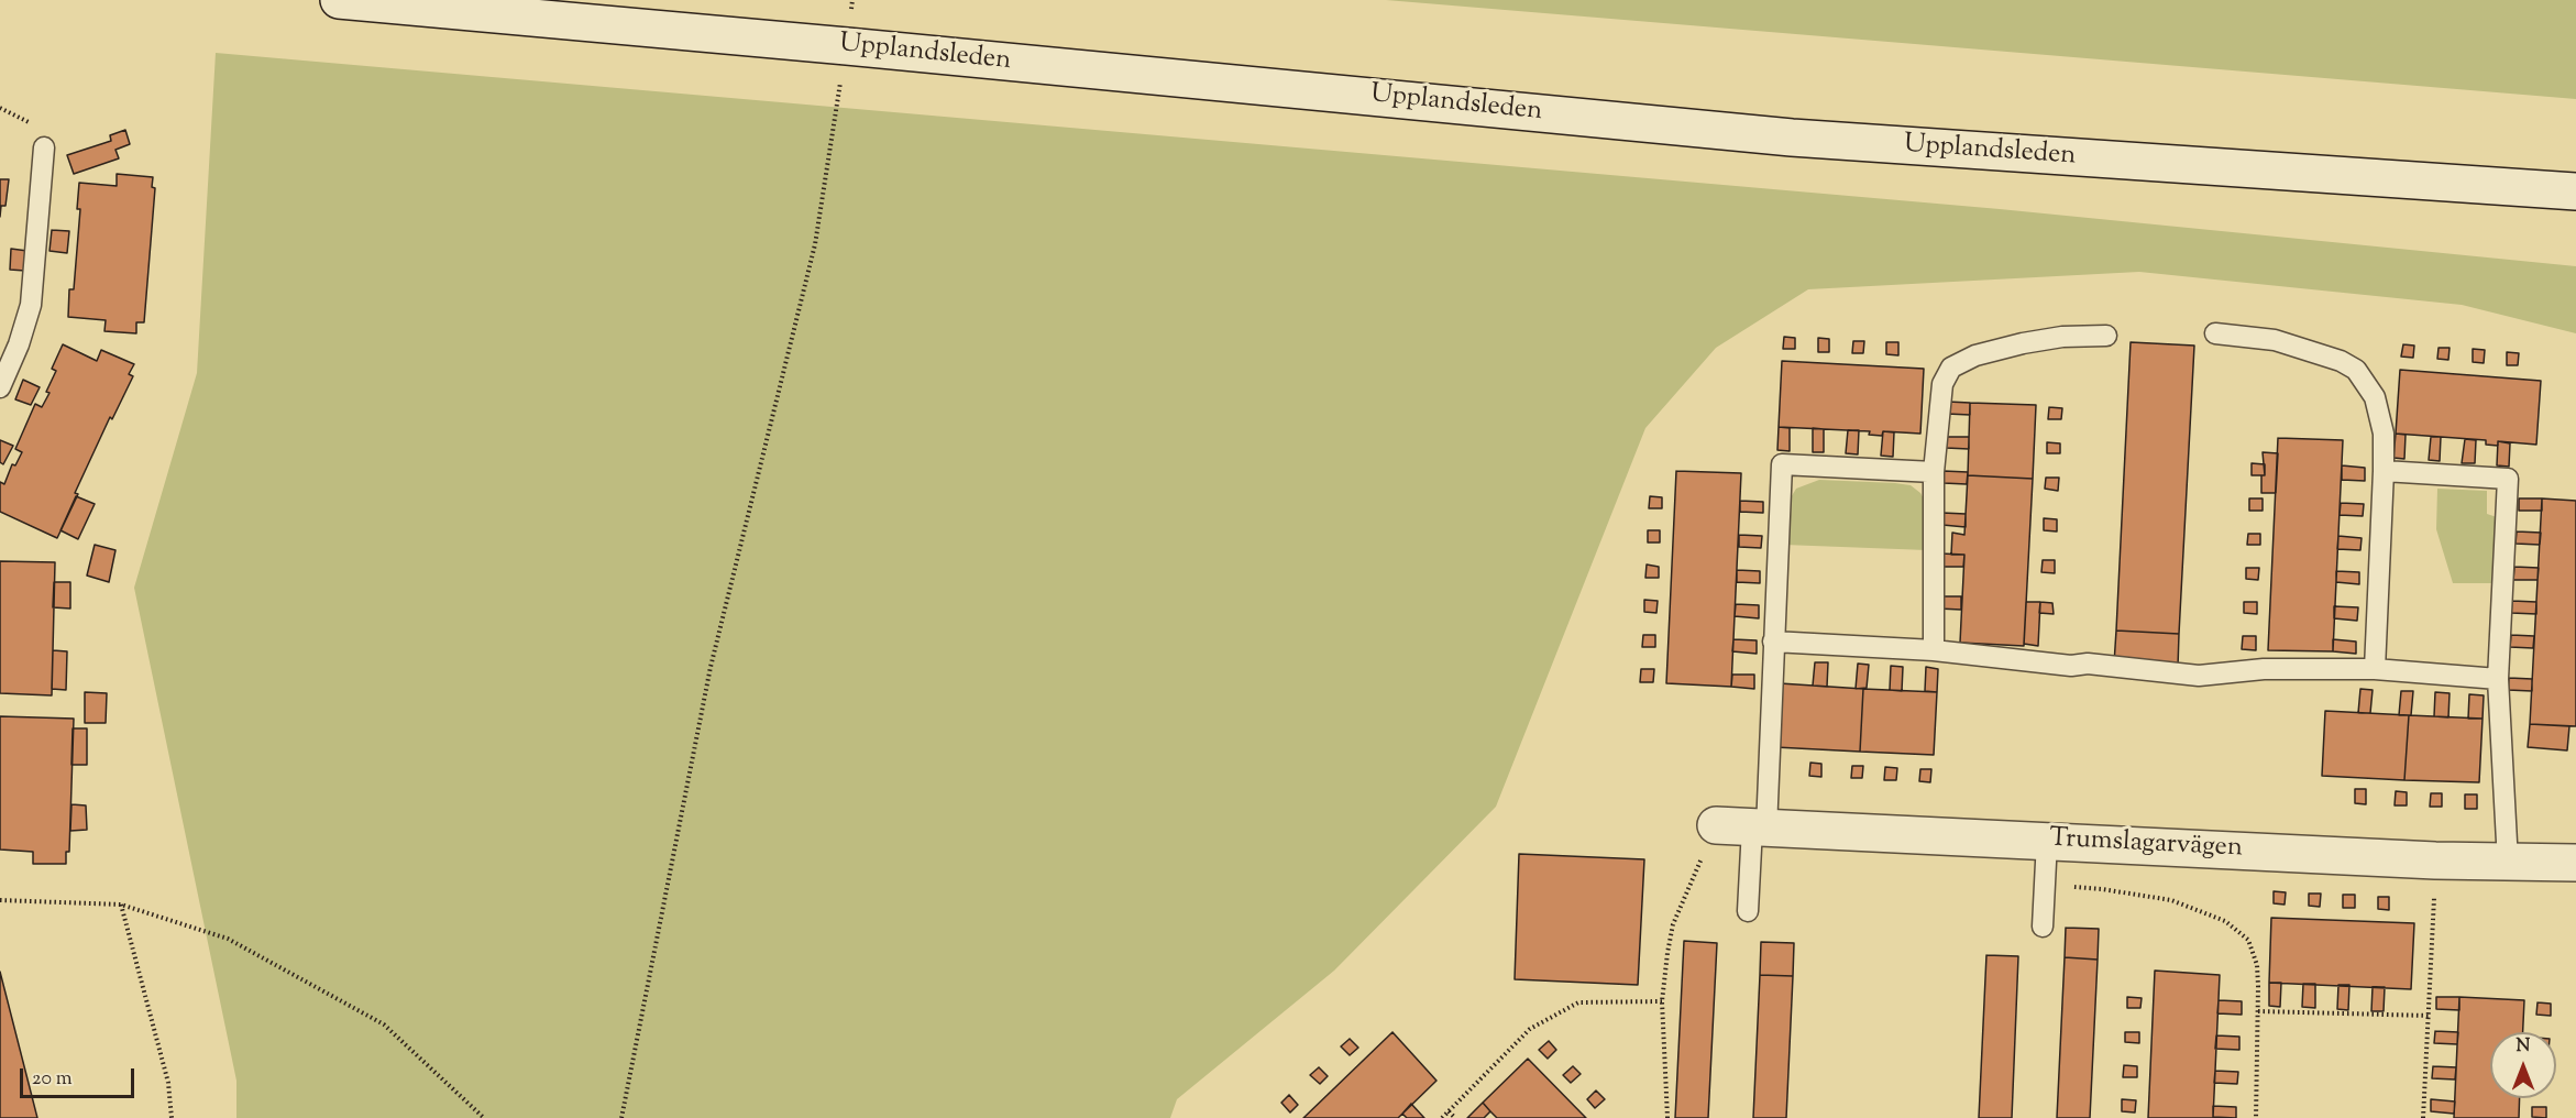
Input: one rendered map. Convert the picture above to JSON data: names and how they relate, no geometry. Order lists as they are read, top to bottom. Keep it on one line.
{"streets":{"street":["Upplandsleden","Trumslagarvägen"]},"scale_bar":"20 m","north":"top"}
